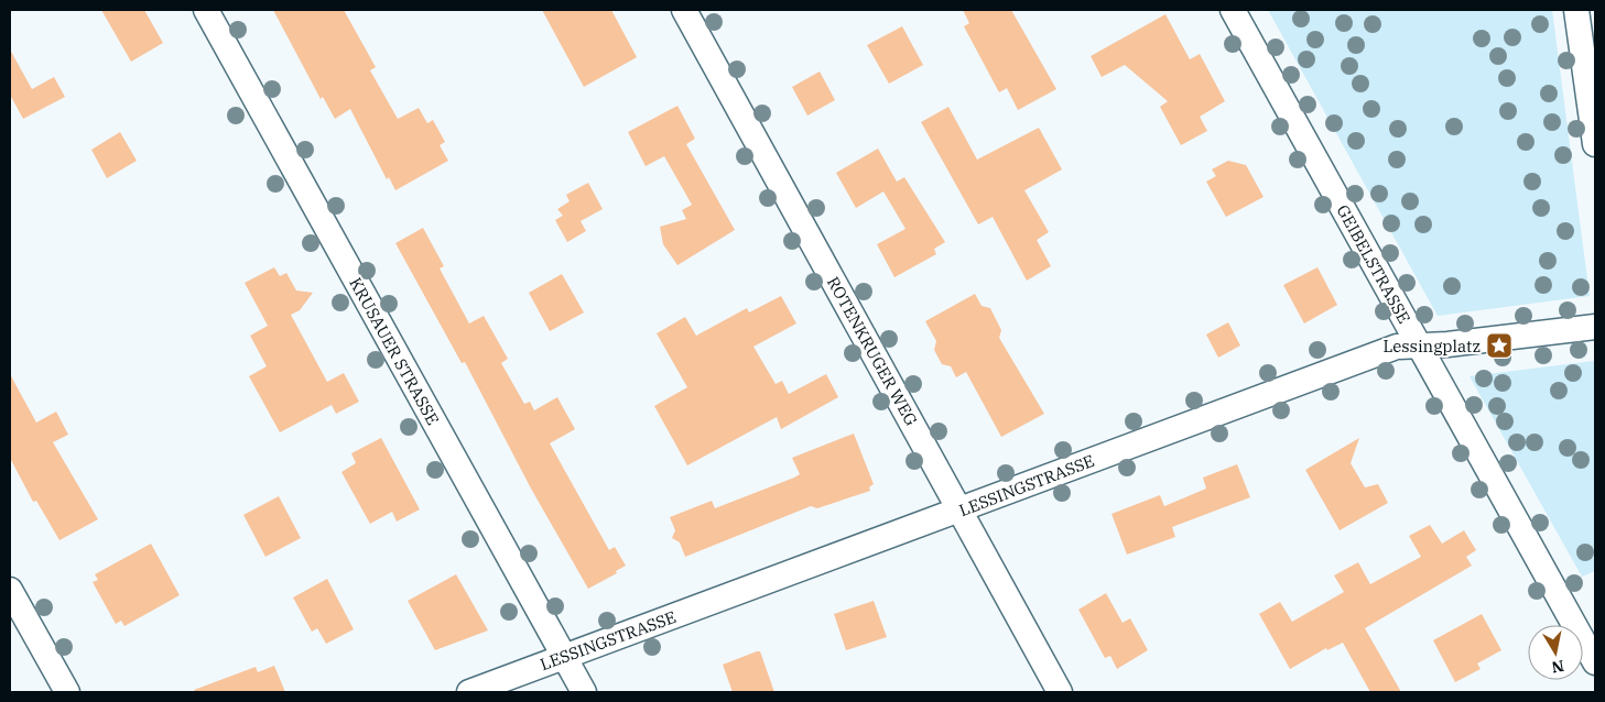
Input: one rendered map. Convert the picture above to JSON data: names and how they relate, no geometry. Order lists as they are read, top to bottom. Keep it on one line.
{"streets":{"street":["GEIBELSTRASSE","KRUSAUER STRASSE","ROTENKRUGER WEG","LESSINGSTRASSE"]},"crossings":[["GEIBELSTRASSE","LESSINGSTRASSE"],["KRUSAUER STRASSE","LESSINGSTRASSE"],["ROTENKRUGER WEG","LESSINGSTRASSE"]],"places":{"place":["Lessingplatz"]},"north":"bottom"}
